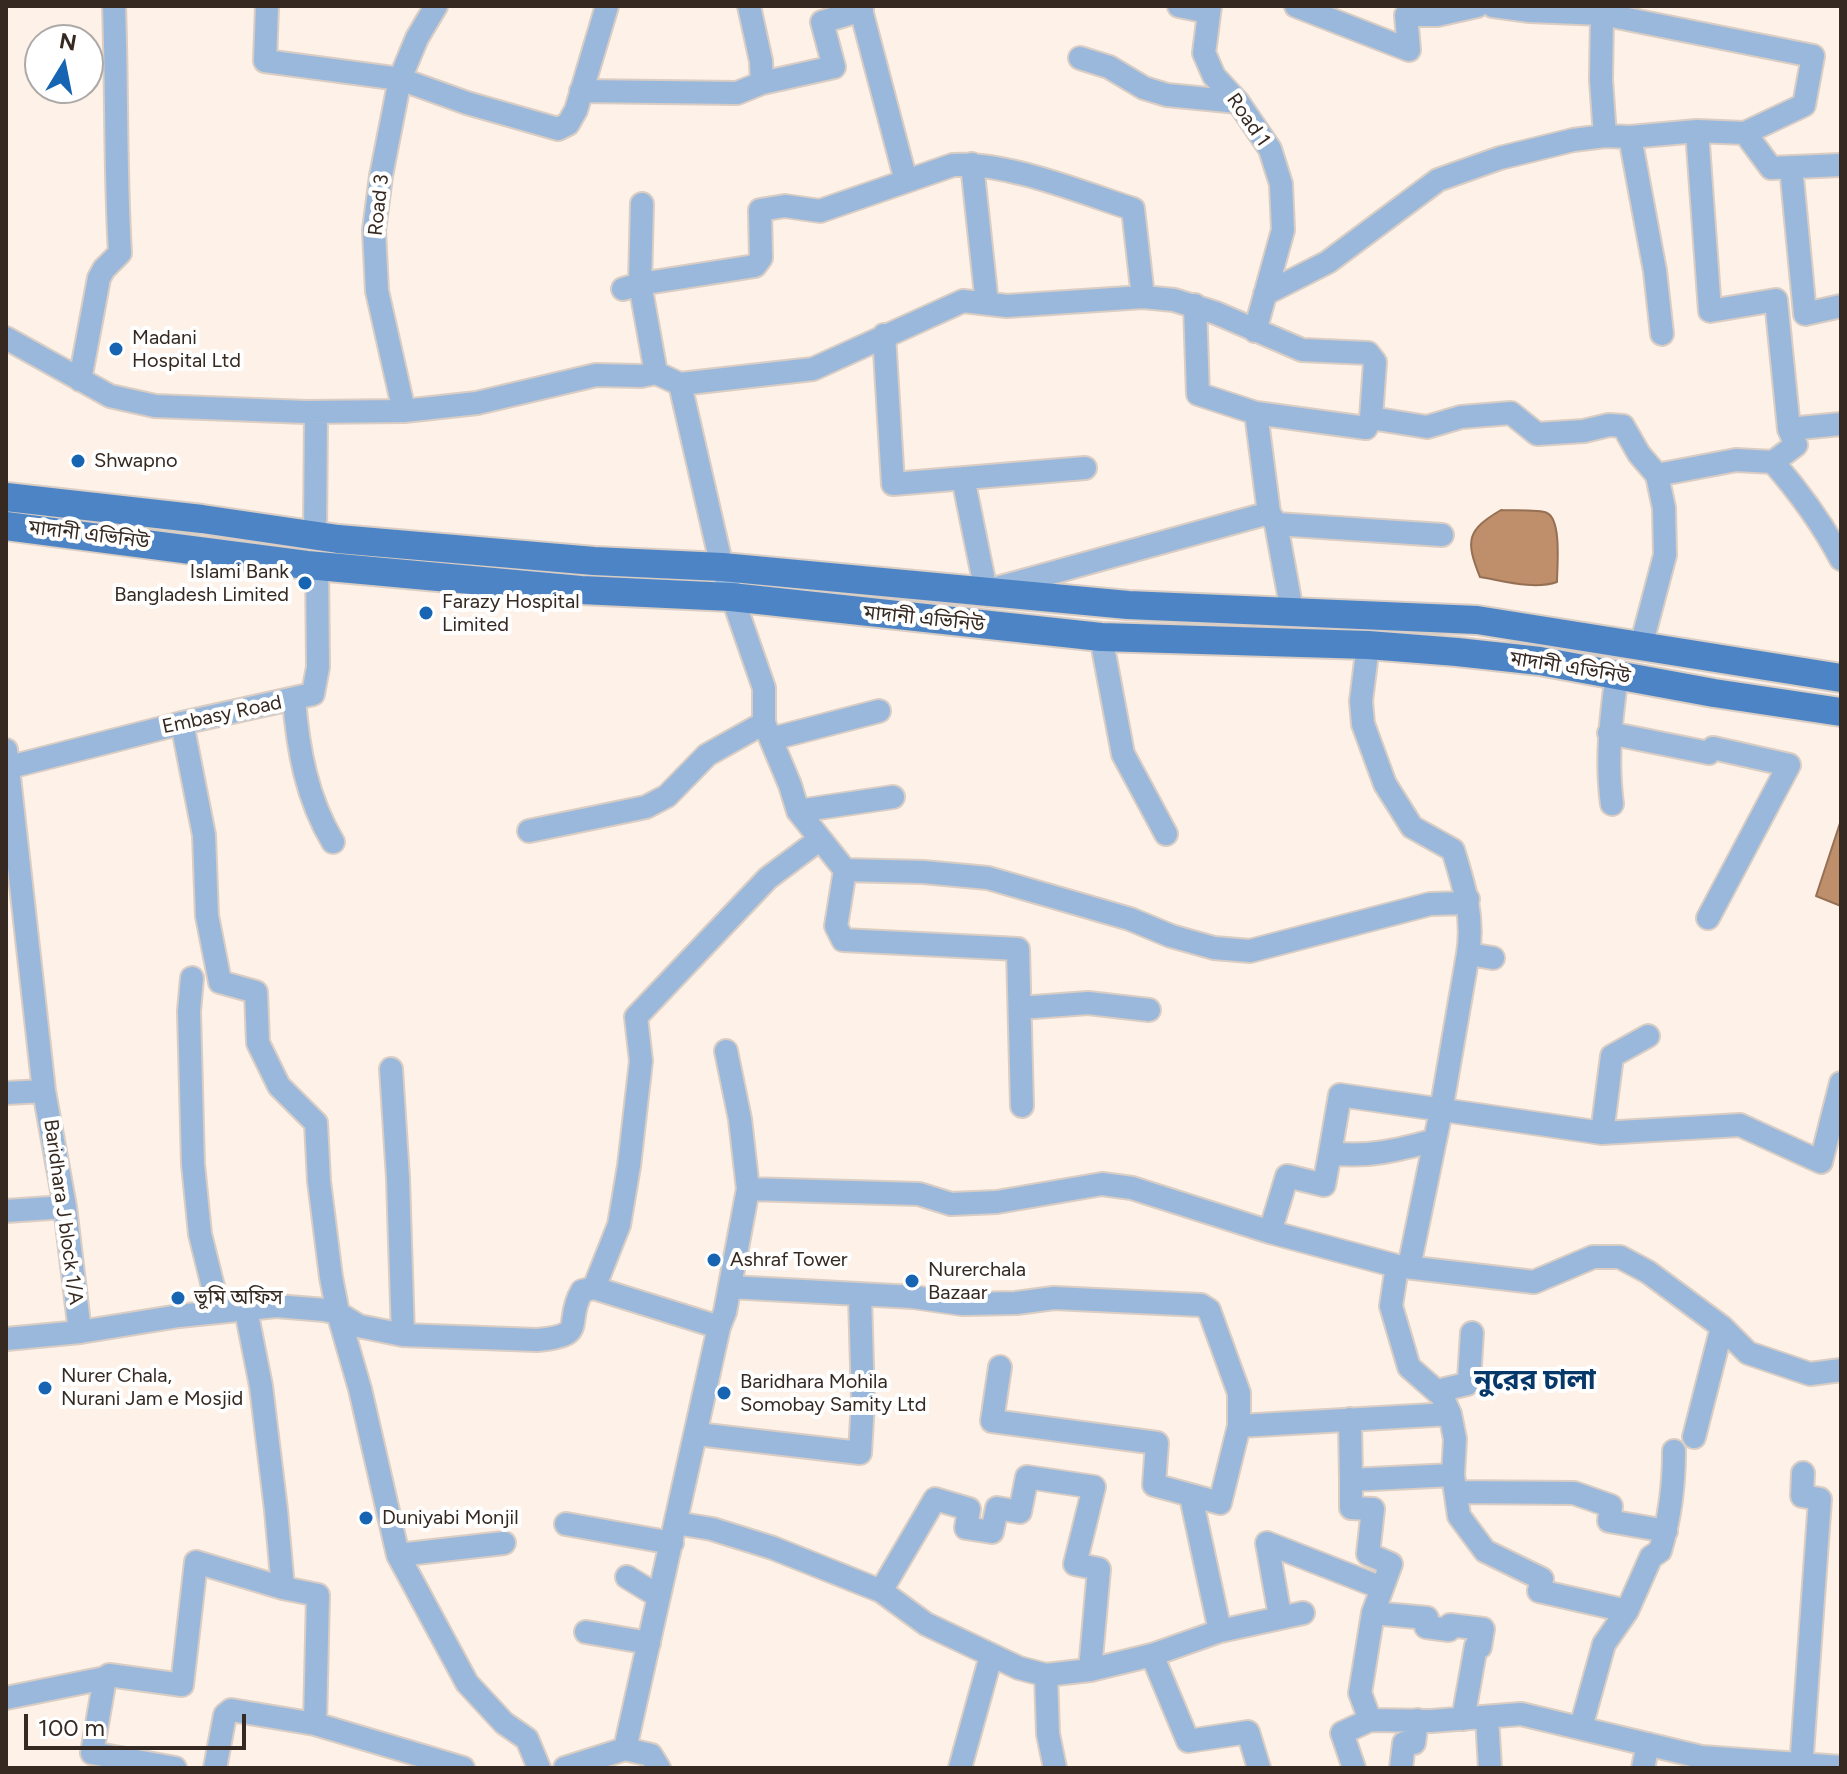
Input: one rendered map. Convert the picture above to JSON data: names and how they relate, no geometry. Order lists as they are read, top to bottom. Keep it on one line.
{"streets":{"main road":["মাদানী এভিনিউ"],"street":["Road 1","Road 3","Embasy Road","Baridhara J block 1/A"]},"crossings":[["মাদানী এভিনিউ","Embasy Road"],["Embasy Road","Baridhara J block 1/A"]],"districts":["নুরের চালা"],"places":["Madani Hospital Ltd","Shwapno","Islami Bank Bangladesh Limited","Farazy Hospital Limited","Ashraf Tower","Nurerchala Bazaar","ভূমি অফিস","Nurer Chala, Nurani Jam e Mosjid","Baridhara Mohila Somobay Samity Ltd","Duniyabi Monjil"],"scale_bar":"100 m","north":"top"}
